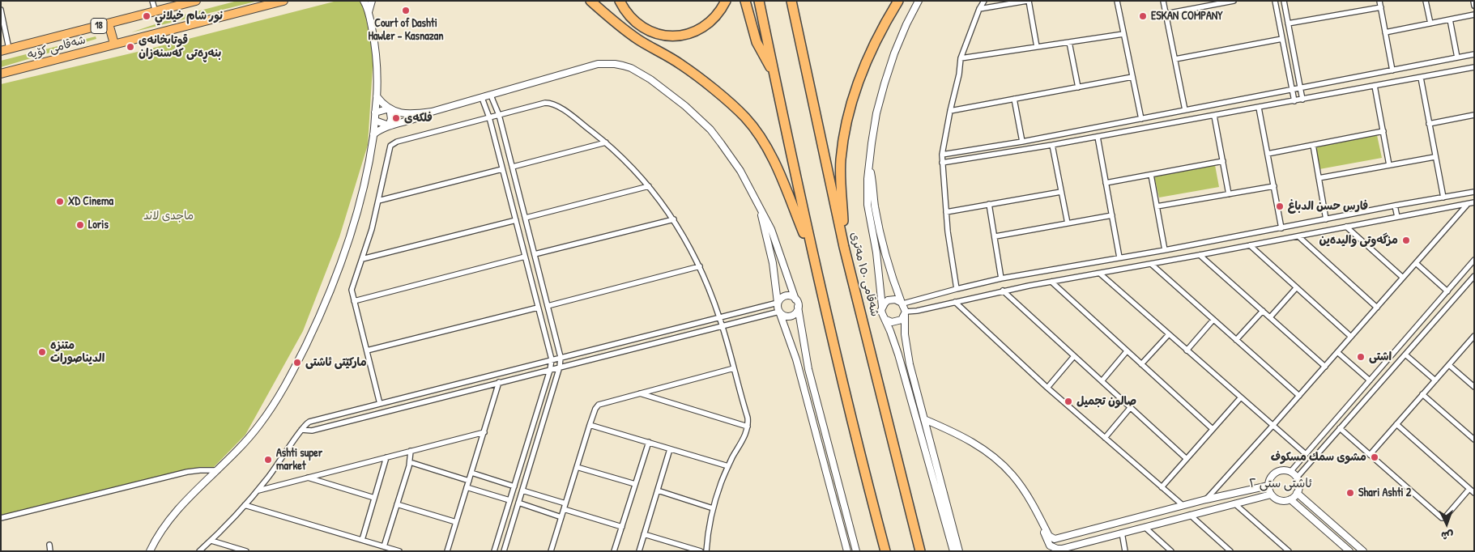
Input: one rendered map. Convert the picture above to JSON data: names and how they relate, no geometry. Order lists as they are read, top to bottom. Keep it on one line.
{"streets":{"highway":["18","شەقامی کۆیە","شەقامی ١٥٠ مەتری"]},"districts":["ئاشتی ستی ٢"],"parks":["ماجدی لاند"],"places":["Court of Dashti Hawler - Kasnazan","نور شام خيلاني","ESKAN COMPANY","قوتابخانەی بنەڕەتی کەسنەزان","فلکەی","XD Cinema","فارس حسن الدباغ","Loris","مزگەوتی والیدەین","متنزه الديناصورات","اشتی","مارکێتی ئاشتی","صالون تجميل","مشوى سمك مسكوف","Ashti super market","Shari Ashti 2"],"north":"bottom"}
